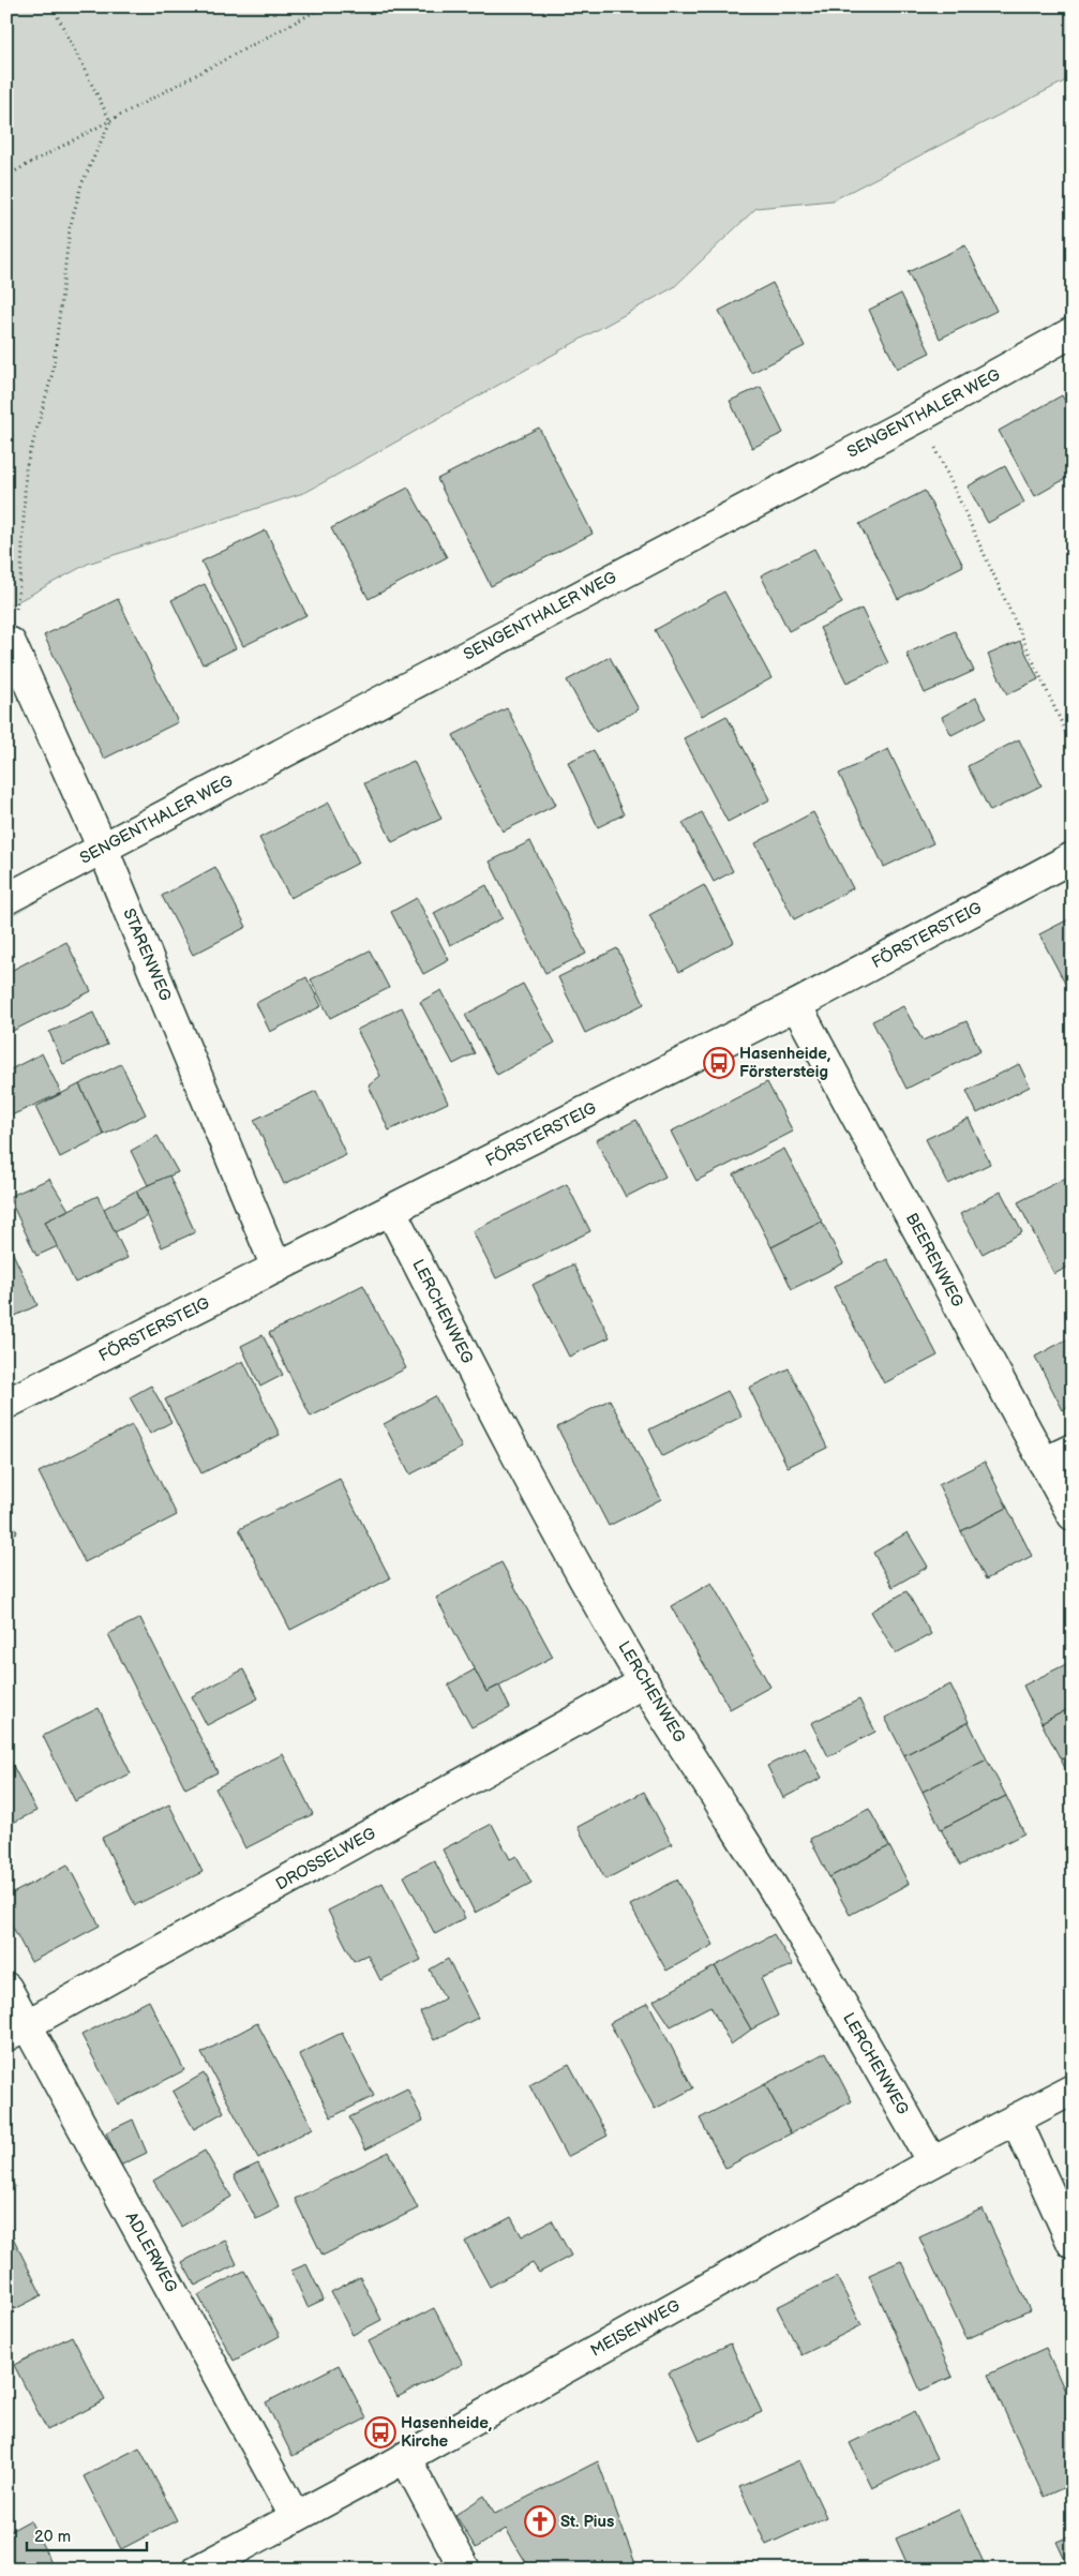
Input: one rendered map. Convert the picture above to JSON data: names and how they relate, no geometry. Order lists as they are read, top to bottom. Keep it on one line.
{"streets":{"street":["SENGENTHALER WEG","FÖRSTERSTEIG","STARENWEG","BEERENWEG","LERCHENWEG","DROSSELWEG","ADLERWEG","MEISENWEG"]},"crossings":[["SENGENTHALER WEG","STARENWEG"],["FÖRSTERSTEIG","STARENWEG"],["FÖRSTERSTEIG","BEERENWEG"],["FÖRSTERSTEIG","LERCHENWEG"],["LERCHENWEG","DROSSELWEG"],["LERCHENWEG","MEISENWEG"],["DROSSELWEG","ADLERWEG"],["ADLERWEG","MEISENWEG"]],"places":{"bus stop":["Hasenheide, Förstersteig","Hasenheide, Kirche"],"church":["St. Pius"]},"scale_bar":"20 m"}
